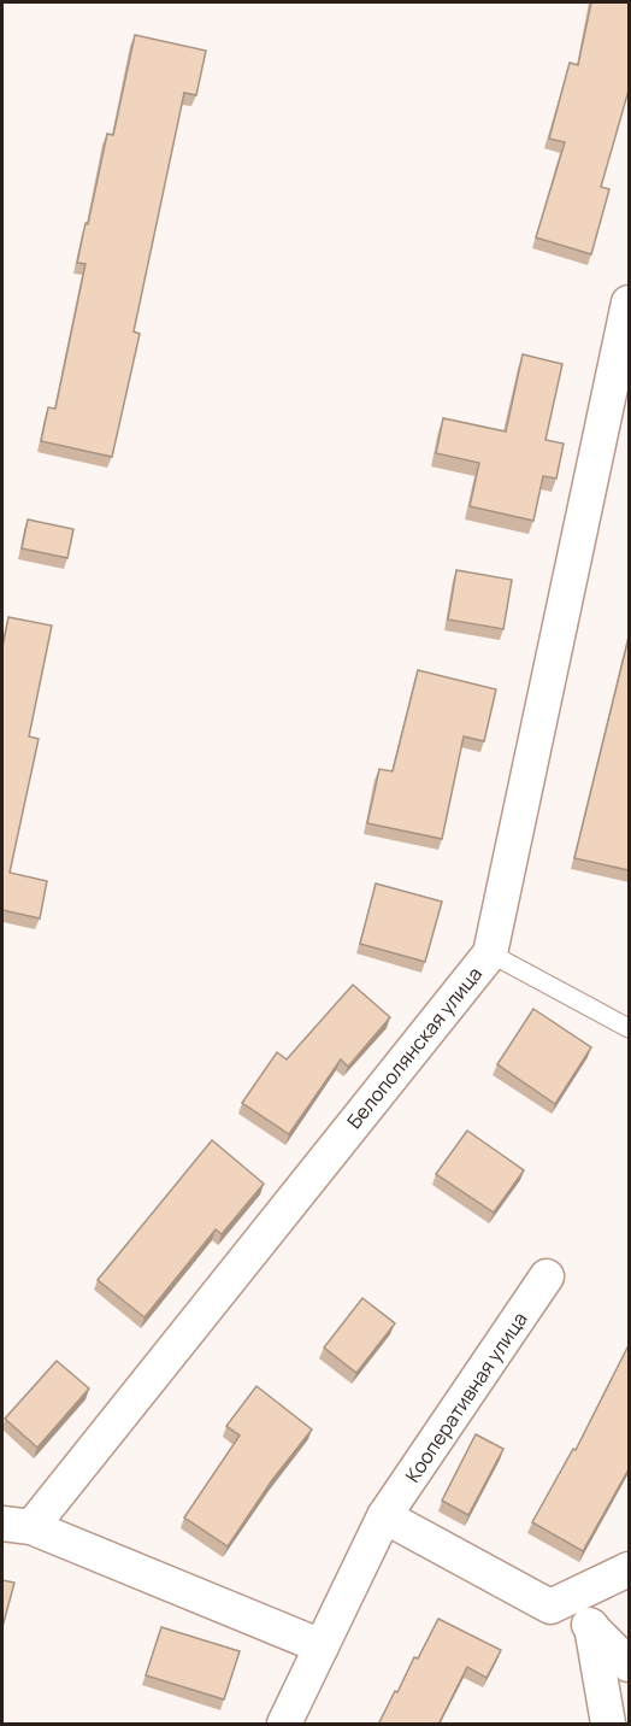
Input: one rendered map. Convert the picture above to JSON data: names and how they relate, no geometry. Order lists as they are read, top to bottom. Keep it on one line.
{"streets":{"street":["Белополянская улица","Кооперативная улица"]}}
